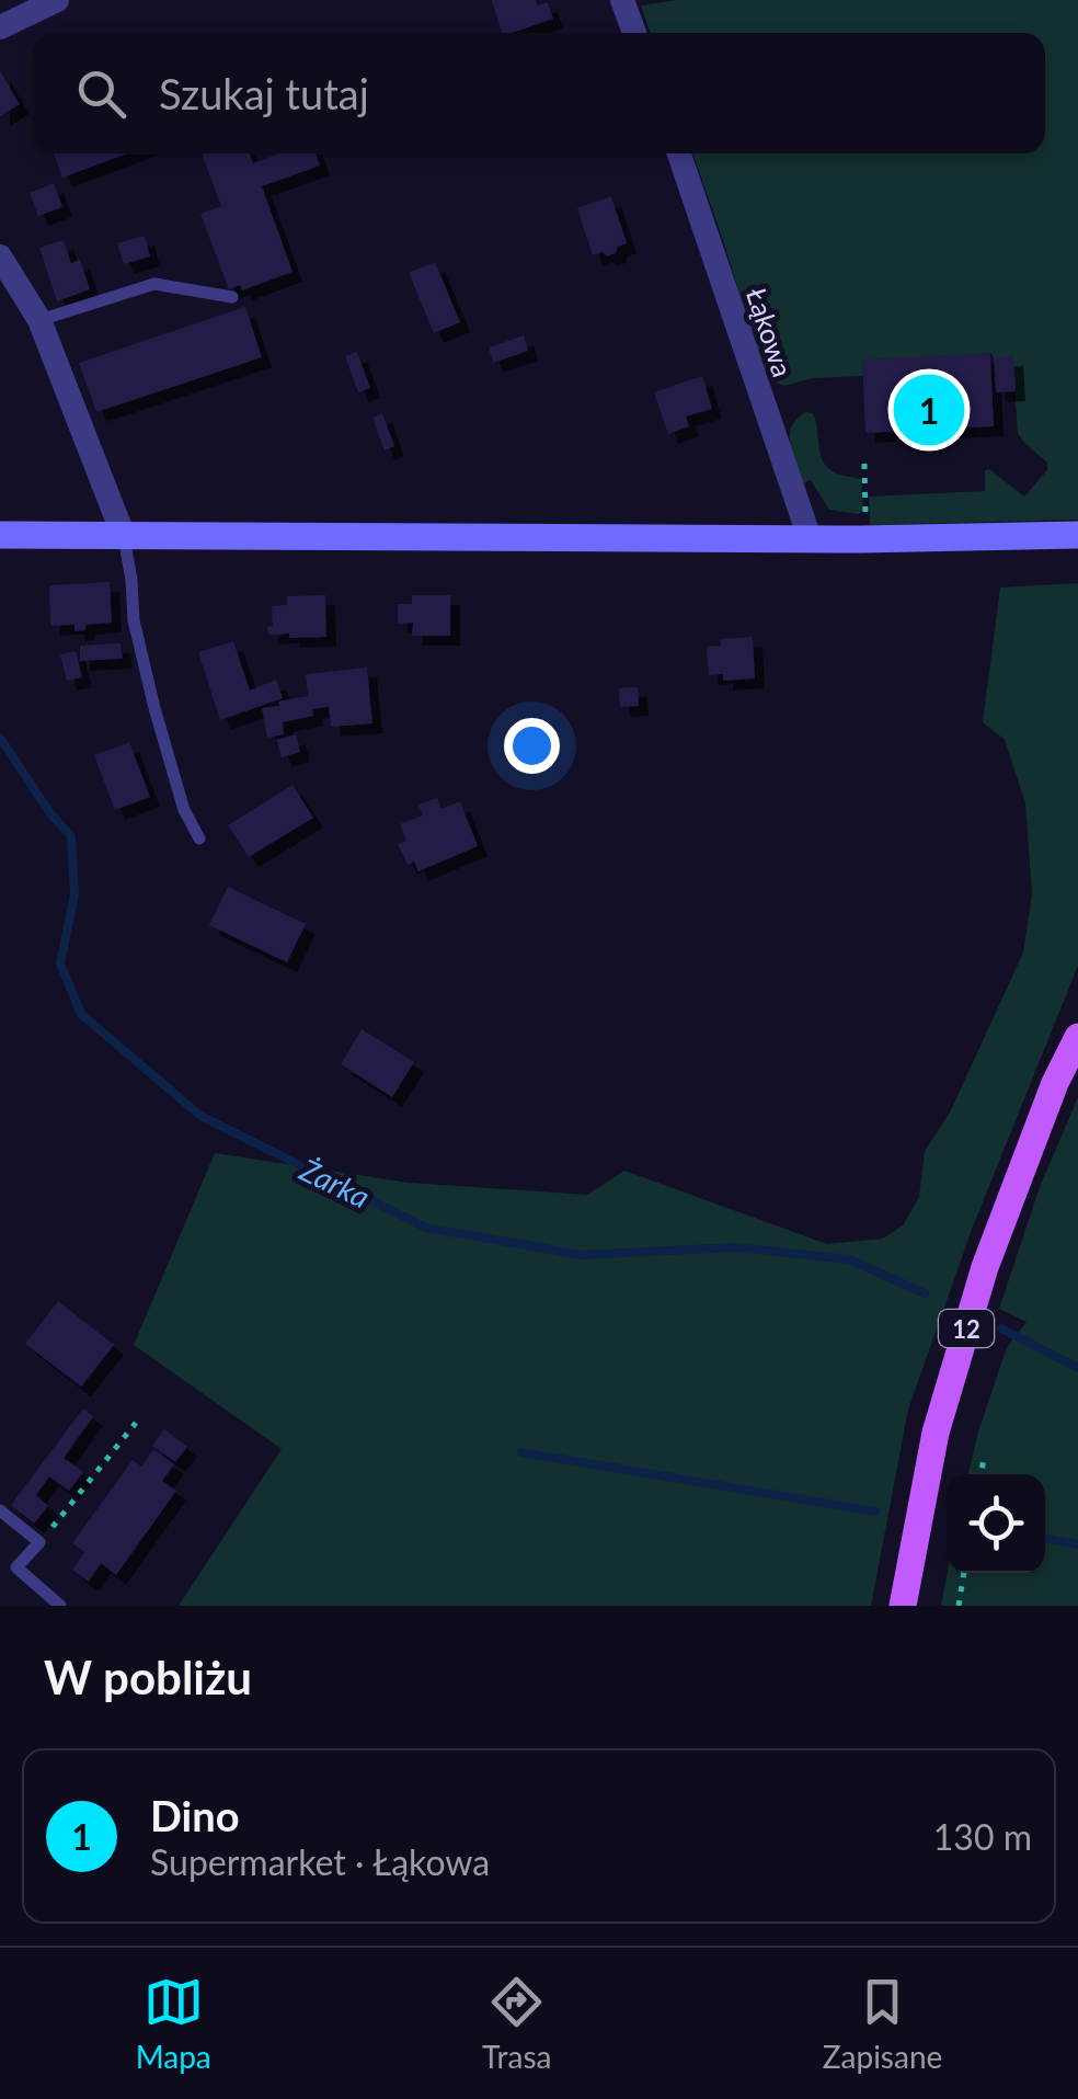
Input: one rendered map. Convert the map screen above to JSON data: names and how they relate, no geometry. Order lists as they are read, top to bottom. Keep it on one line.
{"streets":{"main road":["12"],"street":["Łąkowa"]},"water":["Żarka"],"page":{"search":"Szukaj tutaj","pins":"1","heading":"W pobliżu","list":[{"mark":"1","name":"Dino","note":"Supermarket · Łąkowa","value":"130 m"}],"nav":["Mapa","Trasa","Zapisane"]}}
